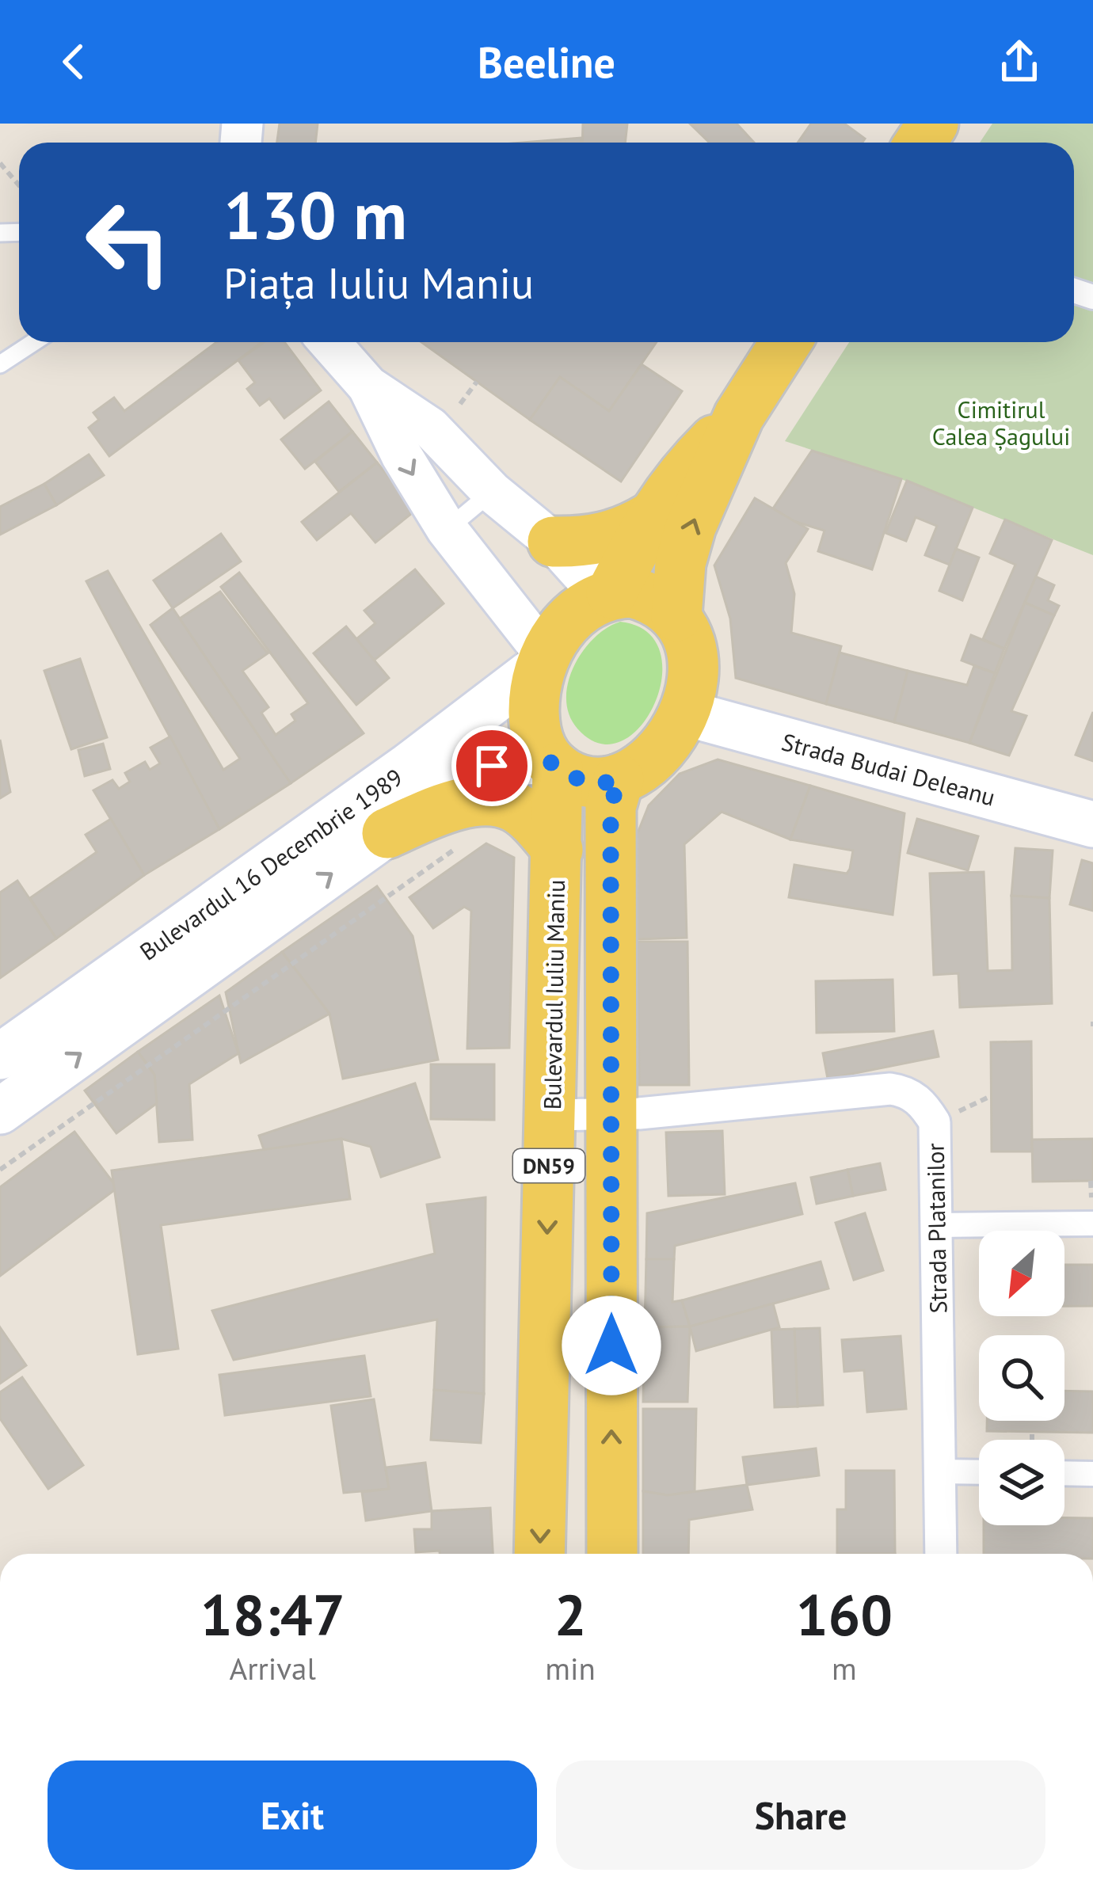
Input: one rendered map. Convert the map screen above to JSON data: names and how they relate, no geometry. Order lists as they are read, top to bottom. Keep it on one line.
{"streets":{"main road":["Strada Budai Deleanu","Bulevardul 16 Decembrie 1989","Bulevardul Iuliu Maniu","DN59"],"street":["Strada Platanilor"]},"crossings":[["Strada Budai Deleanu","Bulevardul 16 Decembrie 1989"],["Strada Budai Deleanu","Bulevardul Iuliu Maniu"],["Strada Budai Deleanu","DN59"],["Bulevardul 16 Decembrie 1989","Bulevardul Iuliu Maniu"],["Bulevardul 16 Decembrie 1989","DN59"],["Bulevardul Iuliu Maniu","DN59"],["Bulevardul Iuliu Maniu","Strada Platanilor"],["DN59","Strada Platanilor"]],"parks":["Cimitirul Calea Șagului"],"north":"bottom left","page":{"header":"Beeline","turn":["130 m","Piața Iuliu Maniu"],"eta":["18:47","Arrival","2","min","160","m"],"buttons":["Exit","Share"]}}
